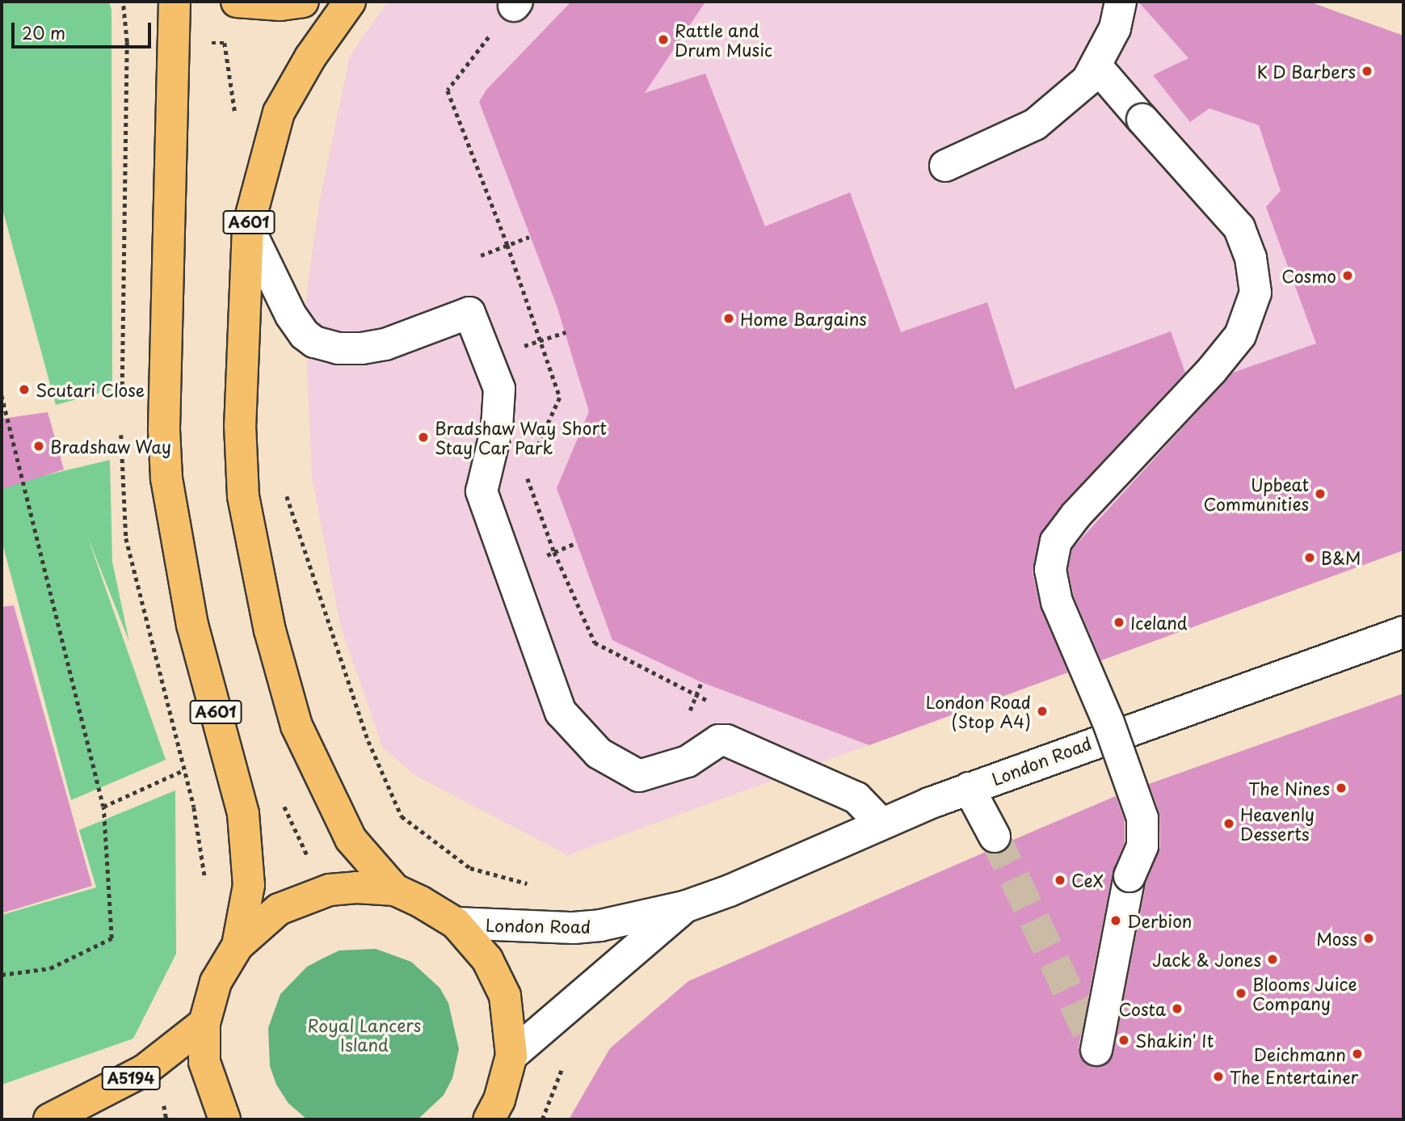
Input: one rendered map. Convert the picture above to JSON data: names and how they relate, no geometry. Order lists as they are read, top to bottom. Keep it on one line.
{"streets":{"main road":["A601","A5194"],"street":["London Road"]},"crossings":[["A601","London Road"],["A601","A5194"]],"parks":["Royal Lancers Island"],"places":["Rattle and Drum Music","K D Barbers","Cosmo","Home Bargains","Scutari Close","Bradshaw Way Short Stay Car Park","Bradshaw Way","Upbeat Communities","B&M","Iceland","London Road (Stop A4)","The Nines","Heavenly Desserts","CeX","Derbion","Moss","Jack & Jones","Blooms Juice Company","Costa","Shakin' It","Deichmann","The Entertainer"],"scale_bar":"20 m"}
